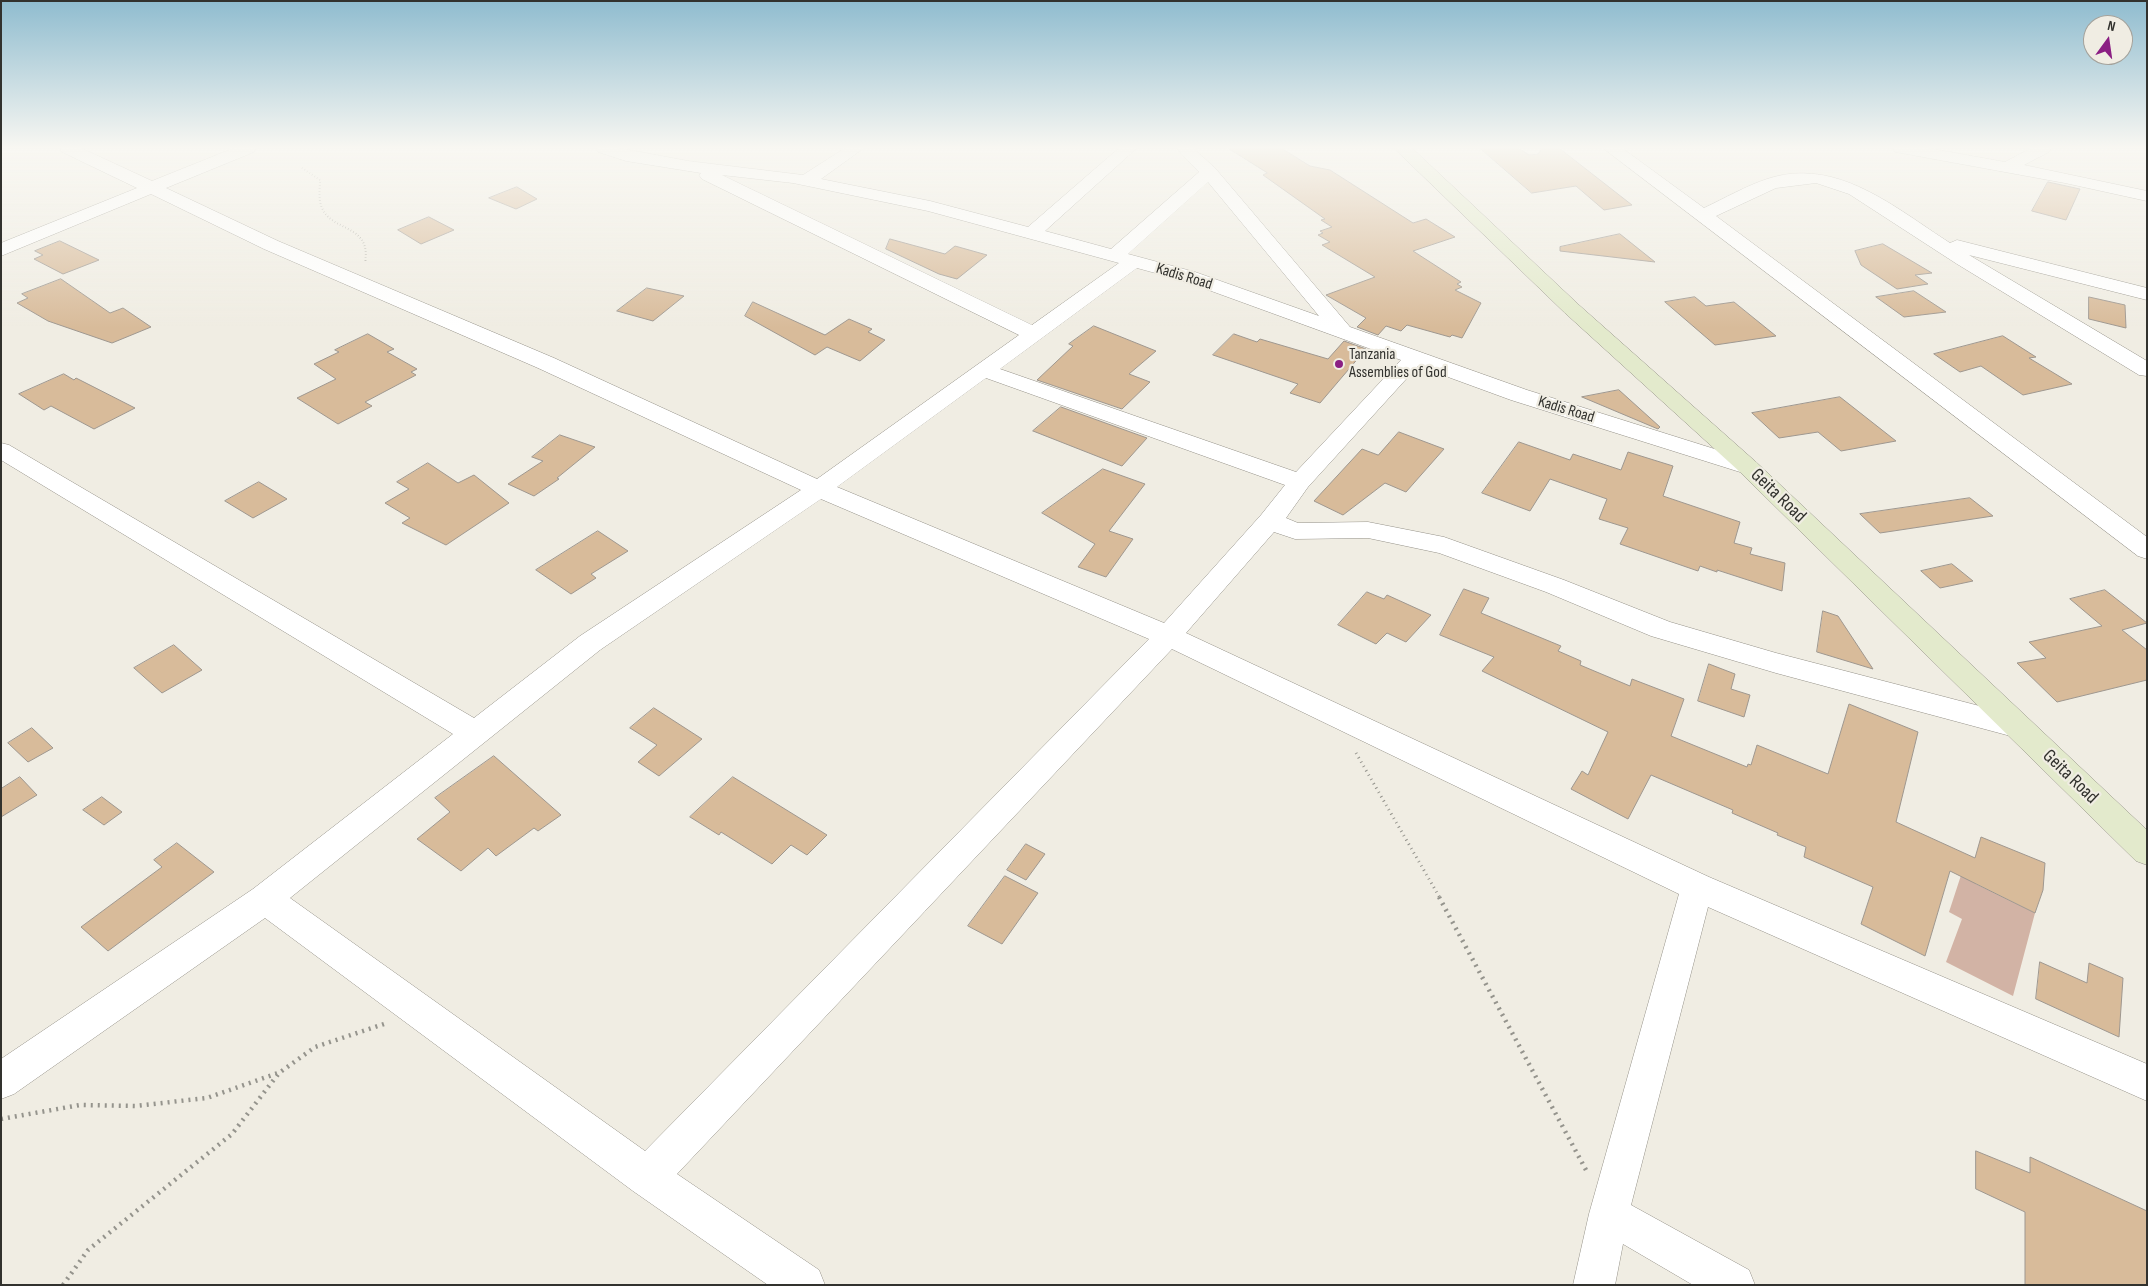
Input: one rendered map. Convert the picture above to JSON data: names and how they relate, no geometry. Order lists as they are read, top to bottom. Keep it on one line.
{"streets":{"main road":["Geita Road"],"street":["Kadis Road"]},"crossings":[["Kadis Road","Geita Road"]],"places":["Tanzania Assemblies of God"],"north":"top"}
